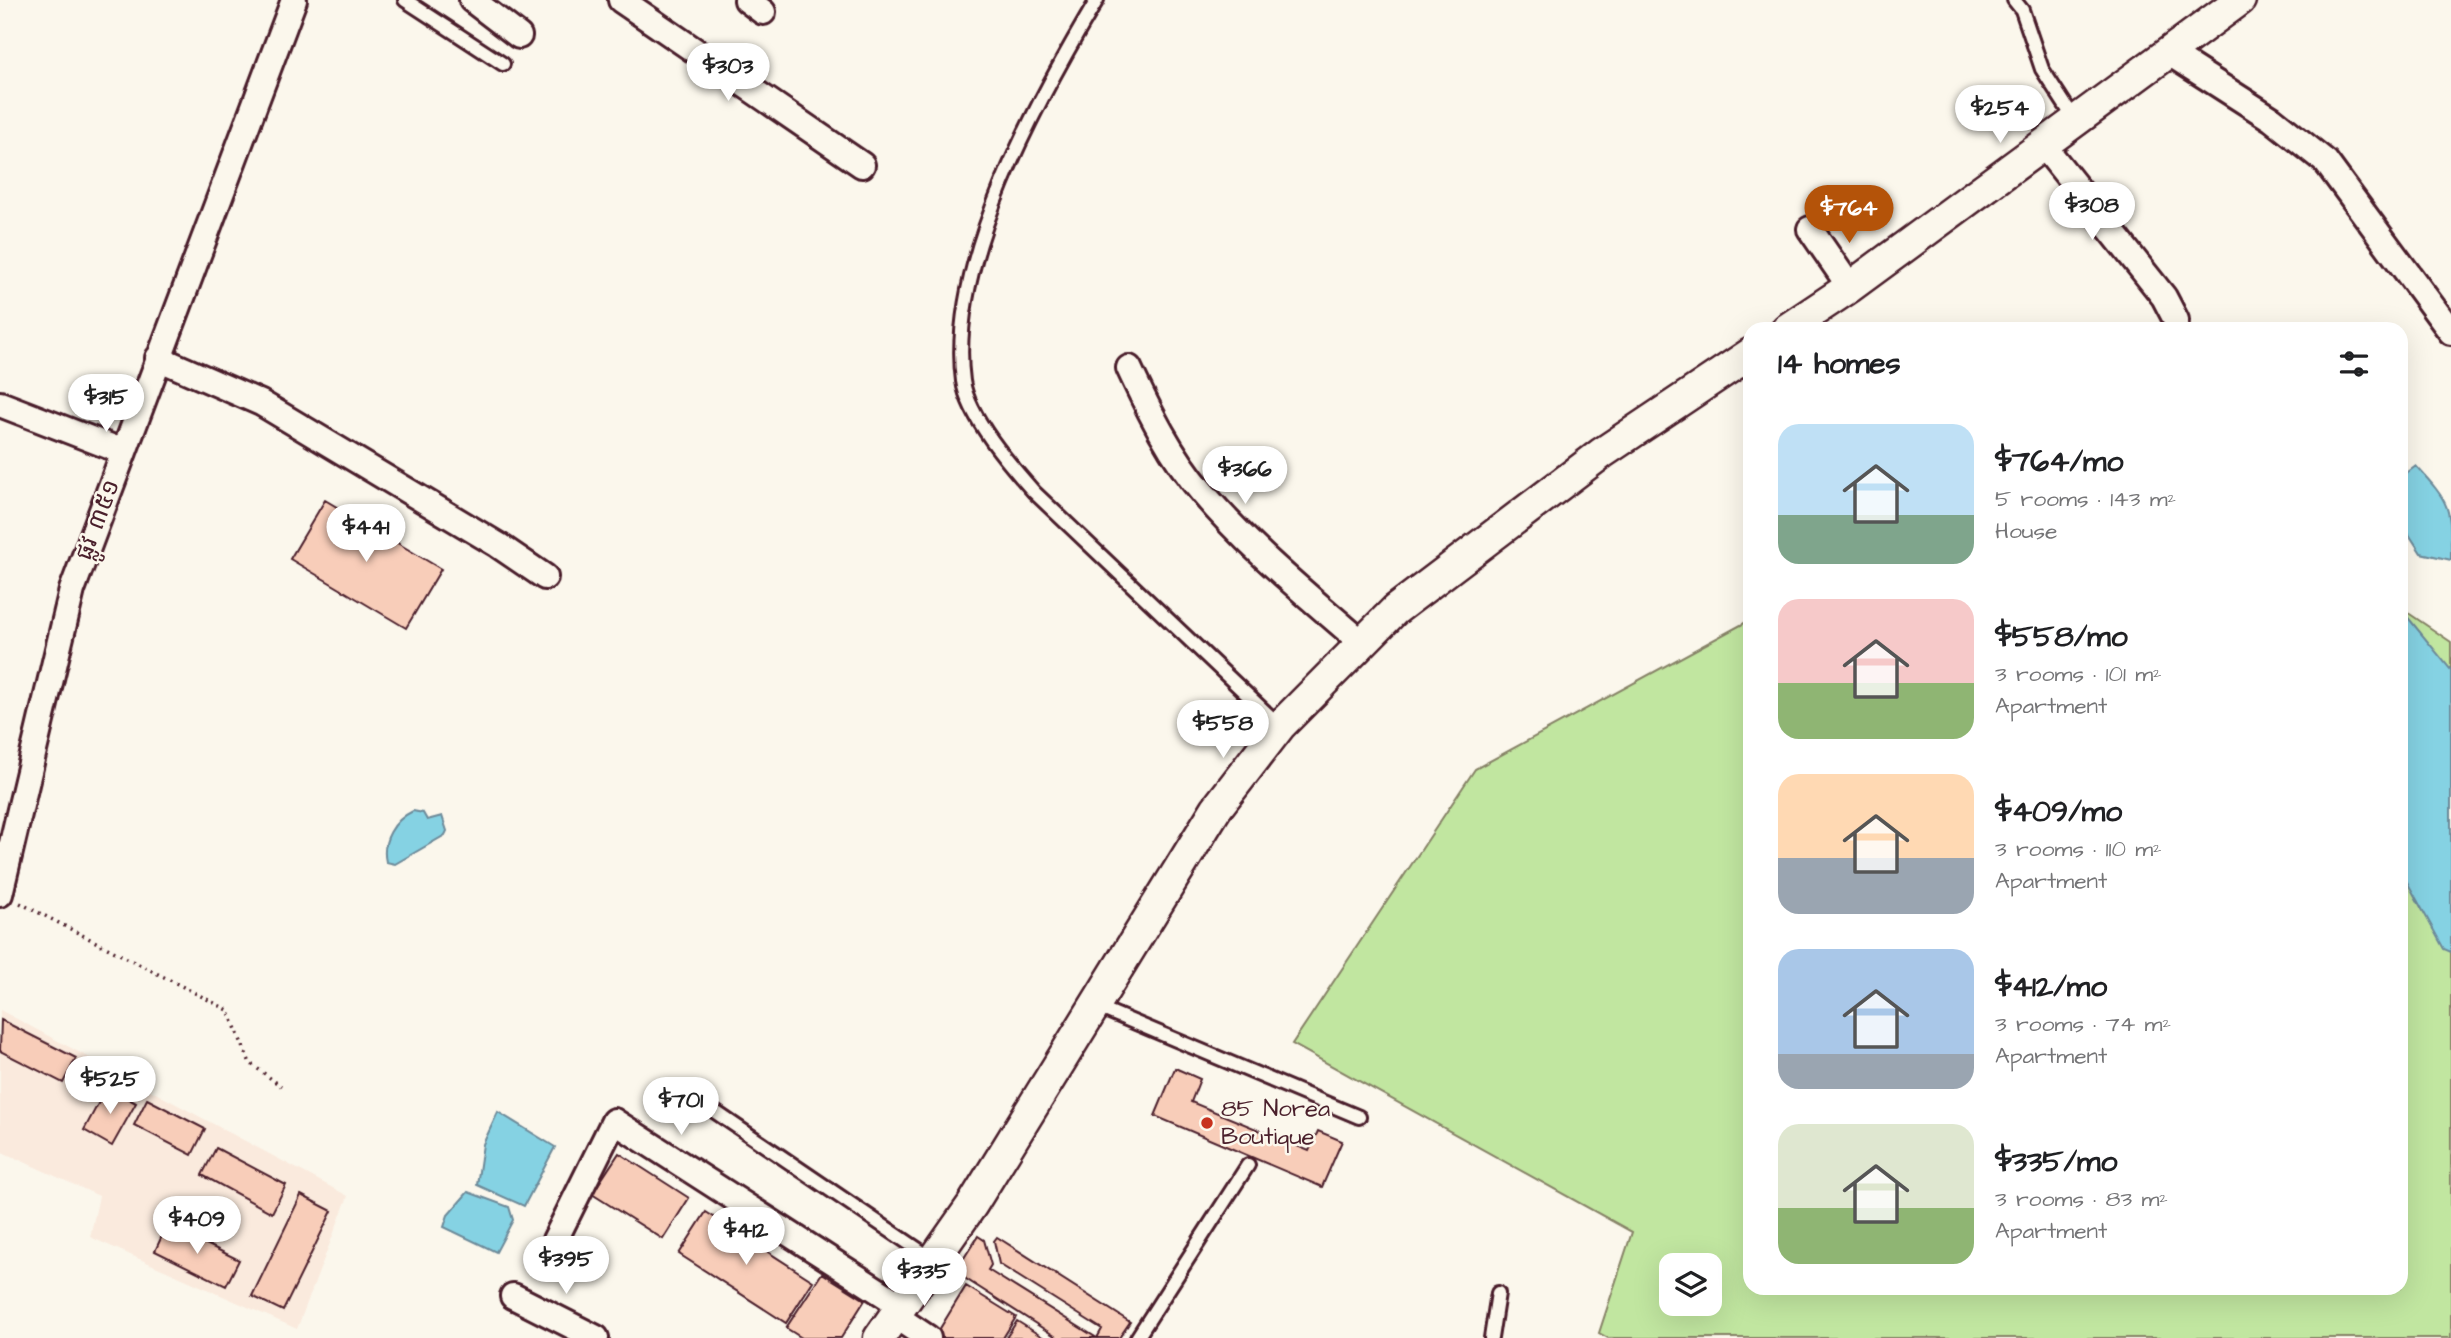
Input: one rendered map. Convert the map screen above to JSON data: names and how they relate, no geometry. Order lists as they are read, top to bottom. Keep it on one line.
{"streets":{"street":["ផ្លូវ ៣៥១"]},"places":["85 Norea Boutique"],"page":{"price":["$303","$254","$308","$764","$315","$366","$441","$558","$525","$701","$409","$412","$395","$335"],"heading":"14 homes","list":[{"name":"$764/mo","note":"5 rooms · 143 m² · House"},{"name":"$558/mo","note":"3 rooms · 101 m² · Apartment"},{"name":"$409/mo","note":"3 rooms · 110 m² · Apartment"},{"name":"$412/mo","note":"3 rooms · 74 m² · Apartment"},{"name":"$335/mo","note":"3 rooms · 83 m² · Apartment"}]}}
